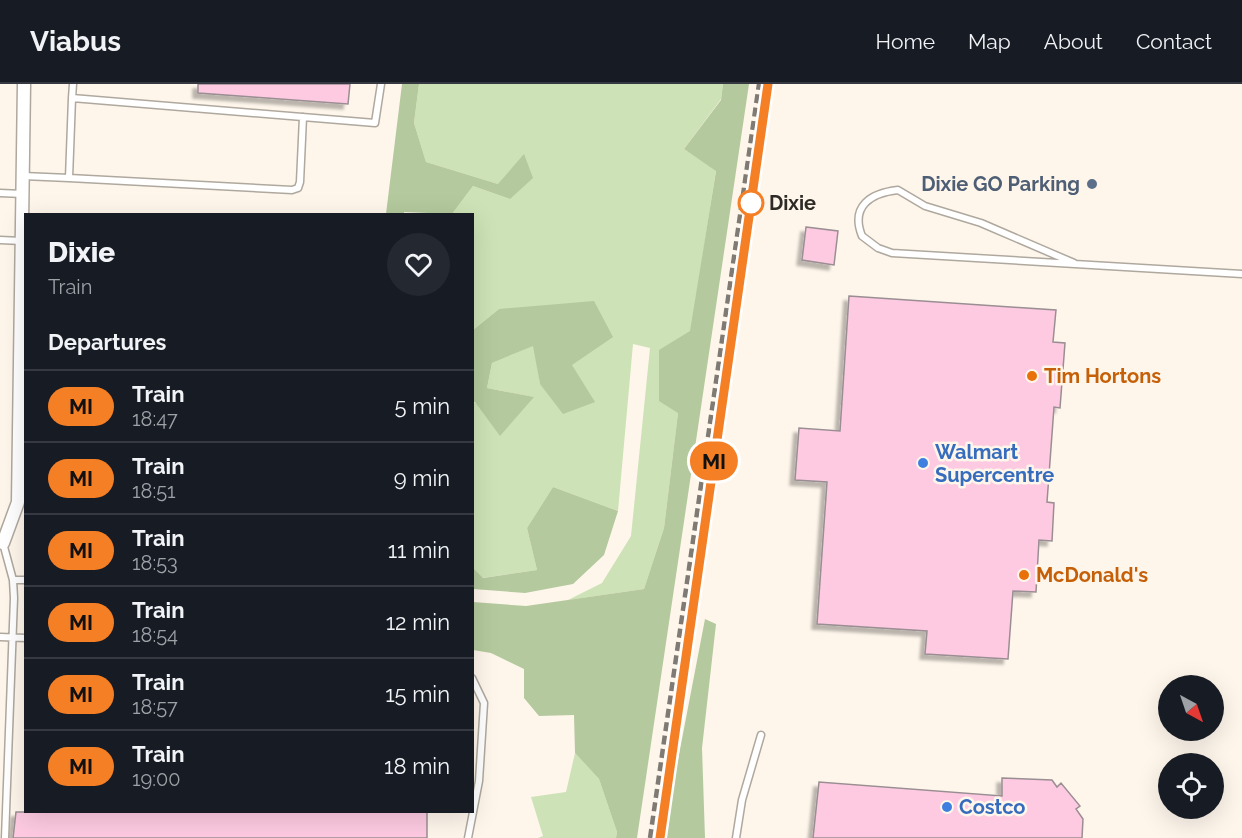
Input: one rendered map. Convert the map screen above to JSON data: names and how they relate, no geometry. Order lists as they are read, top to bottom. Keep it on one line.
{"places":["Dixie GO Parking","Dixie","Tim Hortons","Walmart Supercentre","McDonald's","Costco"],"north":"bottom right","page":{"header":"Viabus","nav":["Home","Map","About","Contact"],"on_map":"MI","heading":[["Dixie","Train"],"Departures"],"list":[{"mark":"MI","name":"Train","note":"18:47","value":"5 min"},{"mark":"MI","name":"Train","note":"18:51","value":"9 min"},{"mark":"MI","name":"Train","note":"18:53","value":"11 min"},{"mark":"MI","name":"Train","note":"18:54","value":"12 min"},{"mark":"MI","name":"Train","note":"18:57","value":"15 min"},{"mark":"MI","name":"Train","note":"19:00","value":"18 min"}]}}
